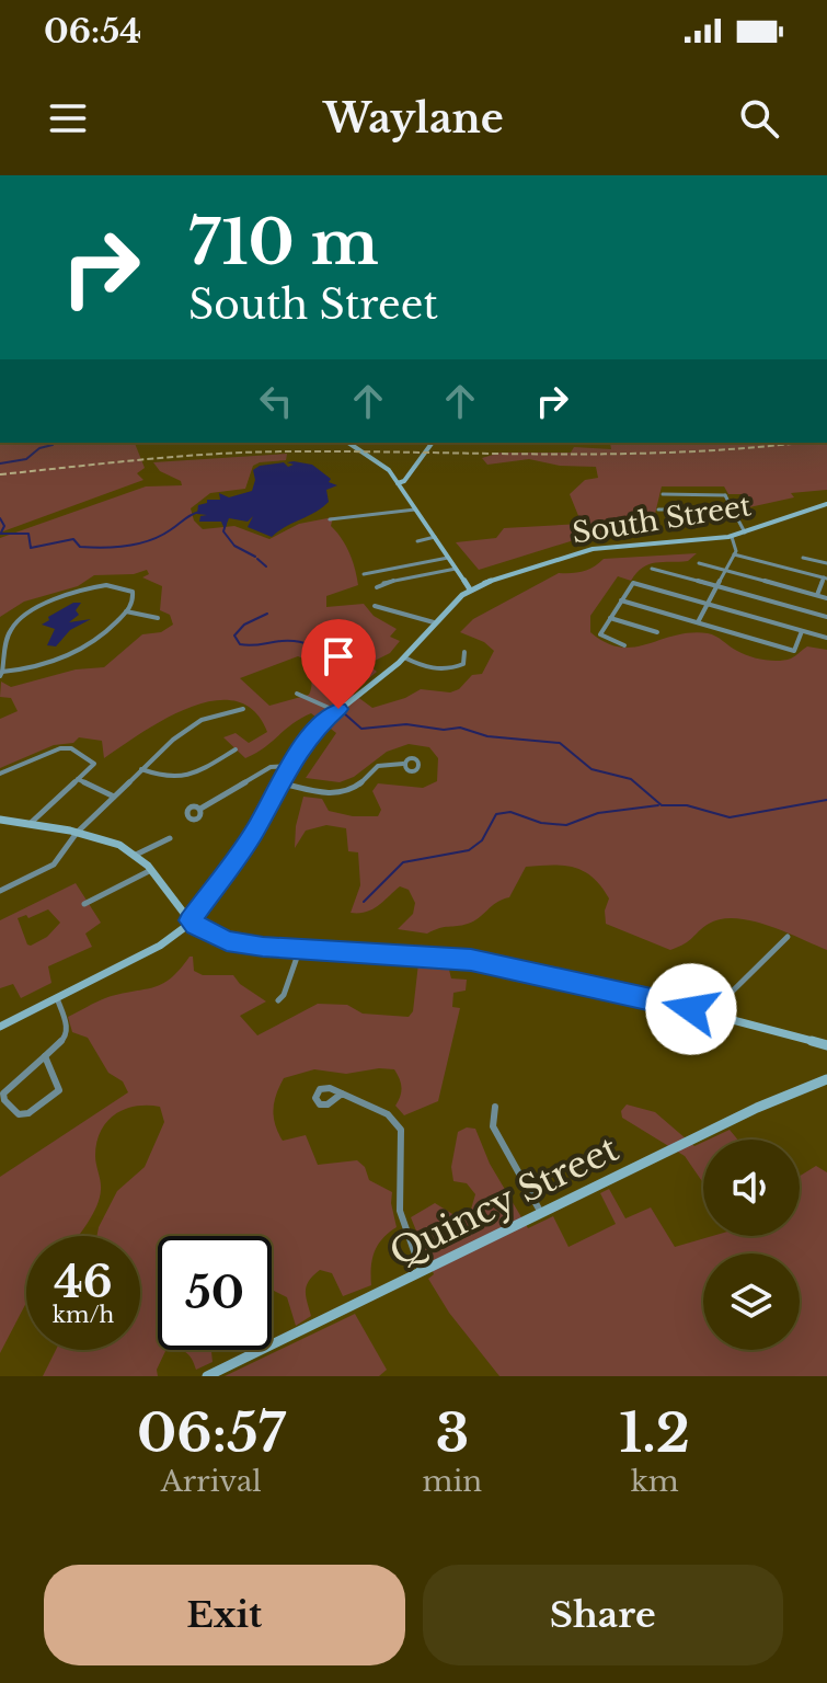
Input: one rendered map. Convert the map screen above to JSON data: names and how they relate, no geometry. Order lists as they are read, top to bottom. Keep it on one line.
{"streets":{"main road":["South Street","Quincy Street"]},"page":{"status":"06:54","header":"Waylane","turn":["710 m","South Street"],"speed":"46 km/h","limit":"50","eta":["06:57","Arrival","3","min","1.2","km"],"buttons":["Exit","Share"]}}
